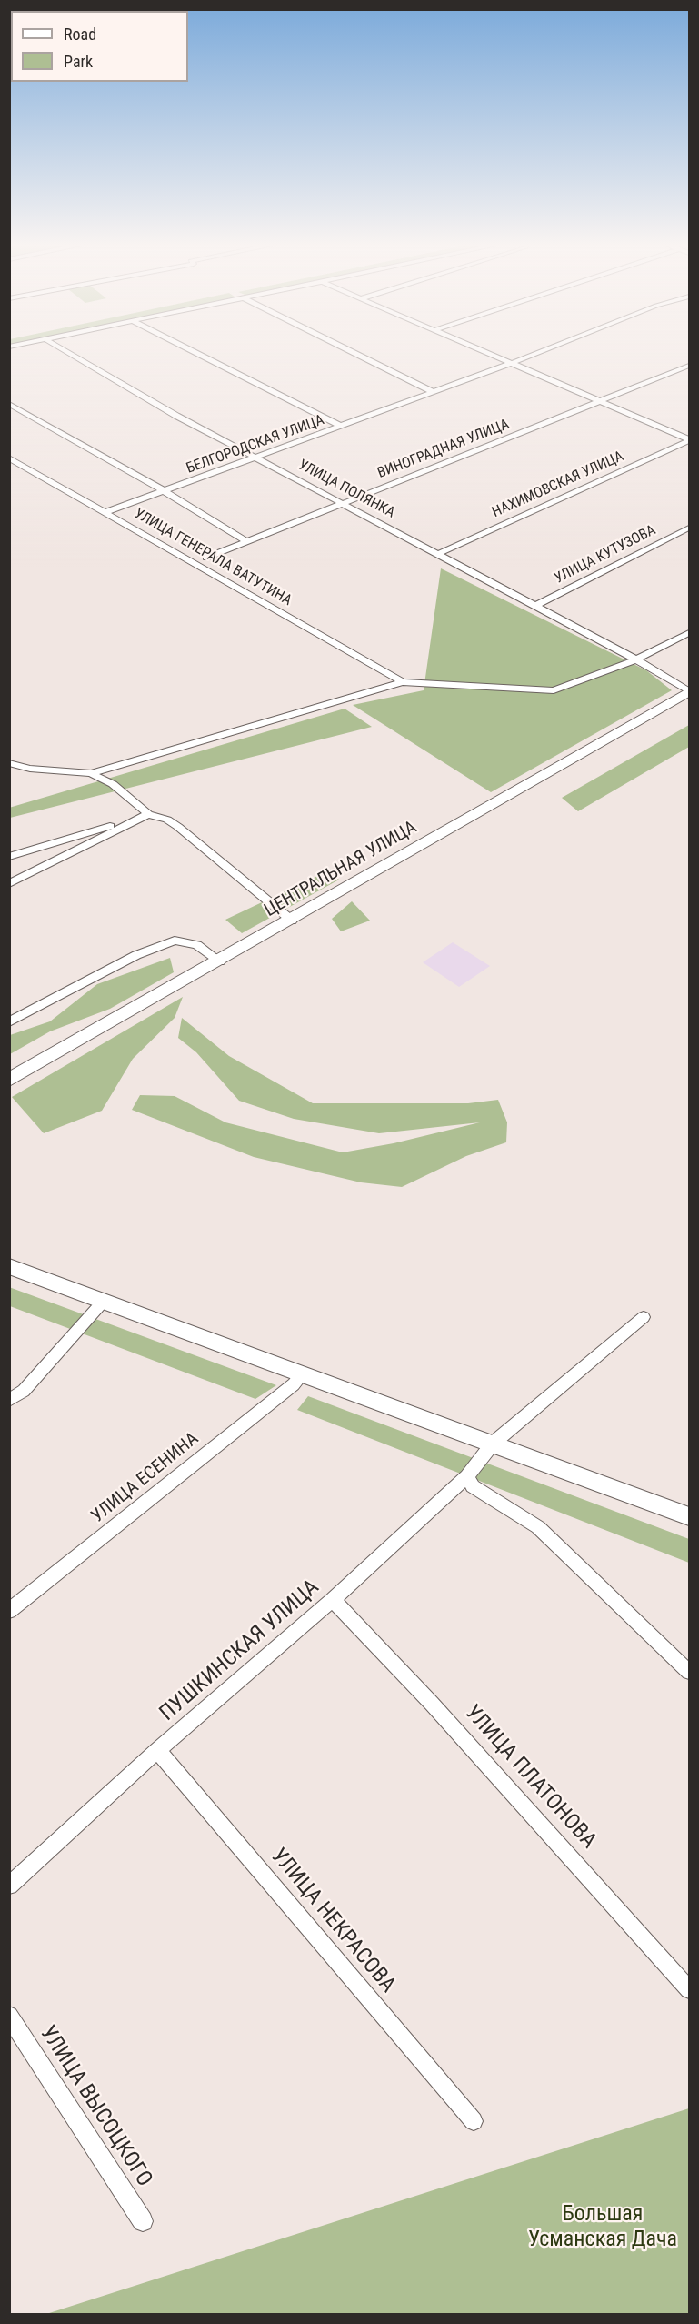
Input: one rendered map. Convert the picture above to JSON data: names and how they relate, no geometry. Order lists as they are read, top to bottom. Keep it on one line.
{"streets":{"main road":["ЦЕНТРАЛЬНАЯ УЛИЦА"],"street":["БЕЛГОРОДСКАЯ УЛИЦА","ВИНОГРАДНАЯ УЛИЦА","НАХИМОВСКАЯ УЛИЦА","УЛИЦА ПОЛЯНКА","УЛИЦА КУТУЗОВА","УЛИЦА ГЕНЕРАЛА ВАТУТИНА","УЛИЦА ЕСЕНИНА","ПУШКИНСКАЯ УЛИЦА","УЛИЦА ПЛАТОНОВА","УЛИЦА НЕКРАСОВА","УЛИЦА ВЫСОЦКОГО"]},"crossings":[["БЕЛГОРОДСКАЯ УЛИЦА","УЛИЦА ПОЛЯНКА"],["БЕЛГОРОДСКАЯ УЛИЦА","УЛИЦА ГЕНЕРАЛА ВАТУТИНА"],["ВИНОГРАДНАЯ УЛИЦА","УЛИЦА ПОЛЯНКА"],["НАХИМОВСКАЯ УЛИЦА","УЛИЦА ПОЛЯНКА"],["УЛИЦА ПОЛЯНКА","УЛИЦА КУТУЗОВА"],["УЛИЦА ПОЛЯНКА","ЦЕНТРАЛЬНАЯ УЛИЦА"],["ПУШКИНСКАЯ УЛИЦА","УЛИЦА ПЛАТОНОВА"],["ПУШКИНСКАЯ УЛИЦА","УЛИЦА НЕКРАСОВА"]],"parks":["Большая Усманская Дача"],"legend":["Road","Park"]}
